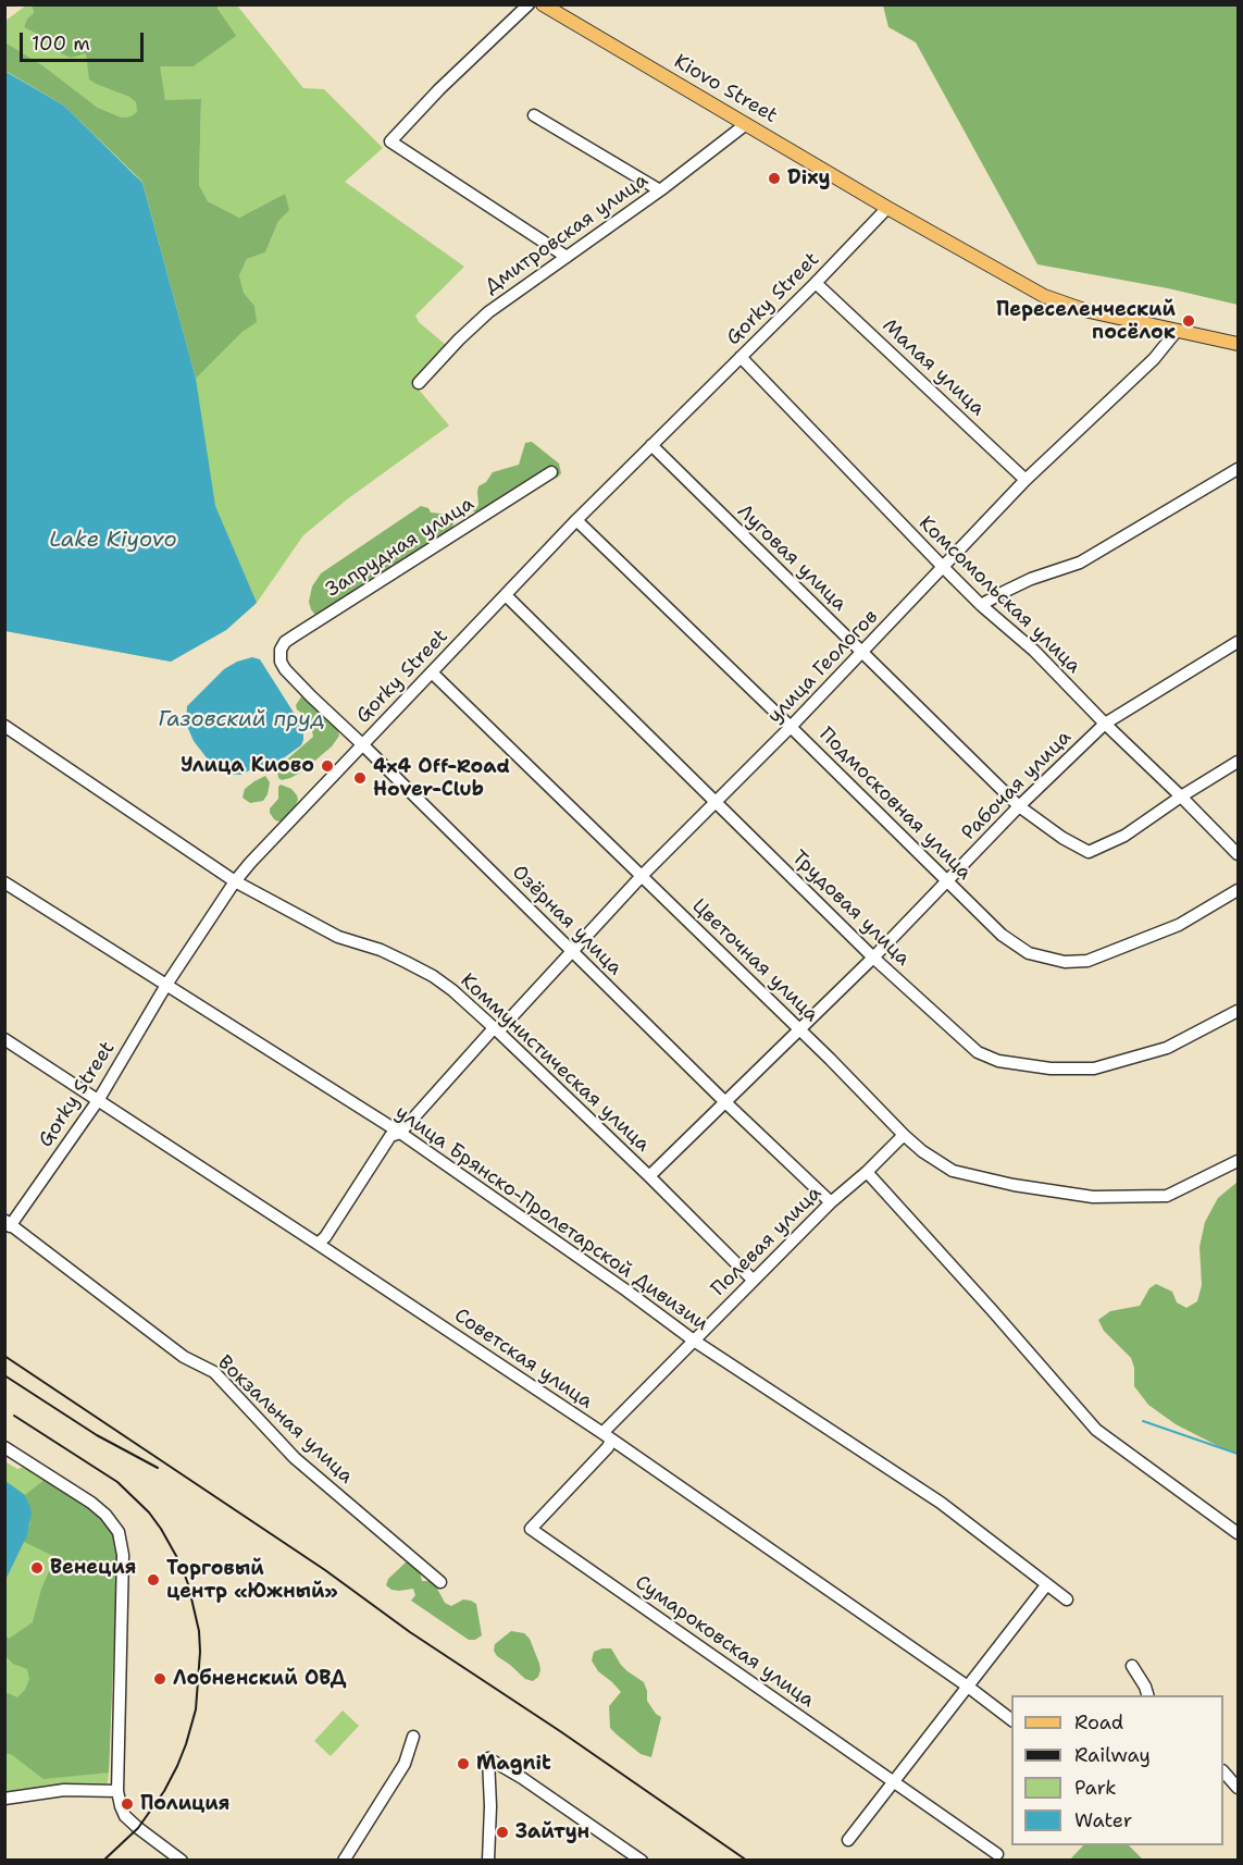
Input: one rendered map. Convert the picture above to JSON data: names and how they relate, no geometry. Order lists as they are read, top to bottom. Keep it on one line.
{"streets":{"main road":["Kiovo Street"],"street":["Дмитровская улица","Gorky Street","Малая улица","Запрудная улица","Луговая улица","Комсомольская улица","улица Геологов","Рабочая улица","Подмосковная улица","Трудовая улица","Озёрная улица","Цветочная улица","Коммунистическая улица","улица Брянско-Пролетарской Дивизии","Полевая улица","Советская улица","Вокзальная улица","Сумароковская улица"]},"crossings":[["Kiovo Street","Дмитровская улица"],["Kiovo Street","Gorky Street"],["Kiovo Street","улица Геологов"],["Gorky Street","Малая улица"],["Gorky Street","Луговая улица"],["Gorky Street","Комсомольская улица"],["Gorky Street","Подмосковная улица"],["Gorky Street","Трудовая улица"],["Gorky Street","Озёрная улица"],["Gorky Street","Цветочная улица"],["Gorky Street","Коммунистическая улица"],["Gorky Street","улица Брянско-Пролетарской Дивизии"],["Gorky Street","Советская улица"],["Gorky Street","Вокзальная улица"],["Малая улица","улица Геологов"],["Запрудная улица","Озёрная улица"],["Луговая улица","Комсомольская улица"],["Луговая улица","улица Геологов"],["Луговая улица","Рабочая улица"],["Комсомольская улица","улица Геологов"],["Комсомольская улица","Рабочая улица"],["улица Геологов","Подмосковная улица"],["улица Геологов","Трудовая улица"],["улица Геологов","Озёрная улица"],["улица Геологов","Цветочная улица"],["улица Геологов","Коммунистическая улица"],["улица Геологов","улица Брянско-Пролетарской Дивизии"],["улица Геологов","Советская улица"],["Рабочая улица","Подмосковная улица"],["Рабочая улица","Трудовая улица"],["Рабочая улица","Озёрная улица"],["Рабочая улица","Цветочная улица"],["Рабочая улица","Коммунистическая улица"],["Озёрная улица","Полевая улица"],["Цветочная улица","Полевая улица"],["Коммунистическая улица","Полевая улица"],["улица Брянско-Пролетарской Дивизии","Полевая улица"],["Полевая улица","Советская улица"],["Полевая улица","Сумароковская улица"],["Советская улица","Сумароковская улица"]],"water":["Lake Kiyovo","Газовский пруд"],"places":["Dixy","Переселенческий посёлок","Улица Киово","4x4 Off-Road Hover-Club","Венеция","Торговый центр «Южный»","Лобненский ОВД","Magnit","Полиция","Зайтун"],"legend":["Road","Railway","Park","Water"],"scale_bar":"100 m"}
